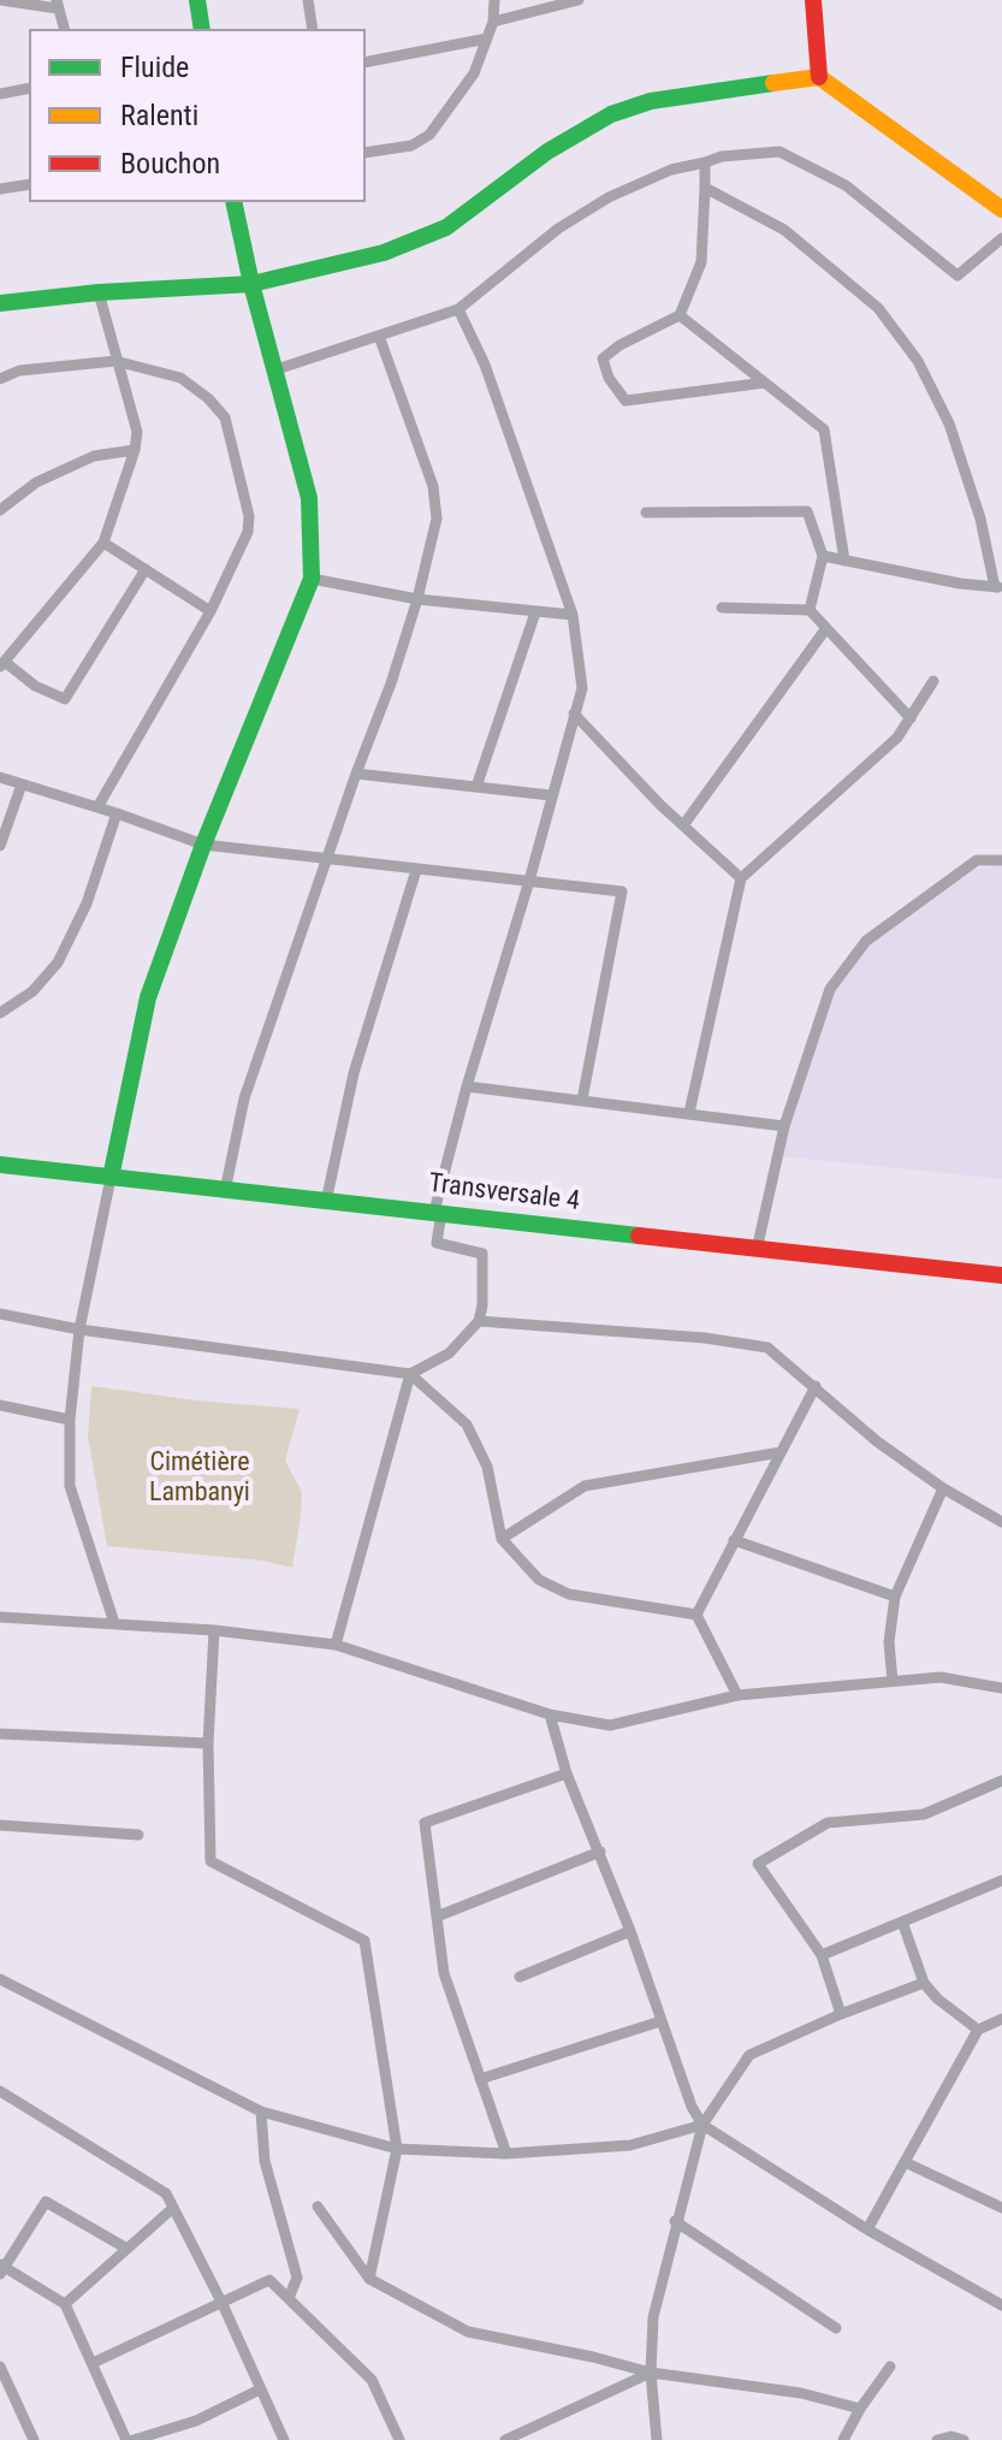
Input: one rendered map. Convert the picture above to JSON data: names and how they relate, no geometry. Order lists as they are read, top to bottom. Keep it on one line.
{"streets":{"street":["Transversale 4"]},"parks":["Cimétière Lambanyi"],"legend":["Fluide","Ralenti","Bouchon"]}
